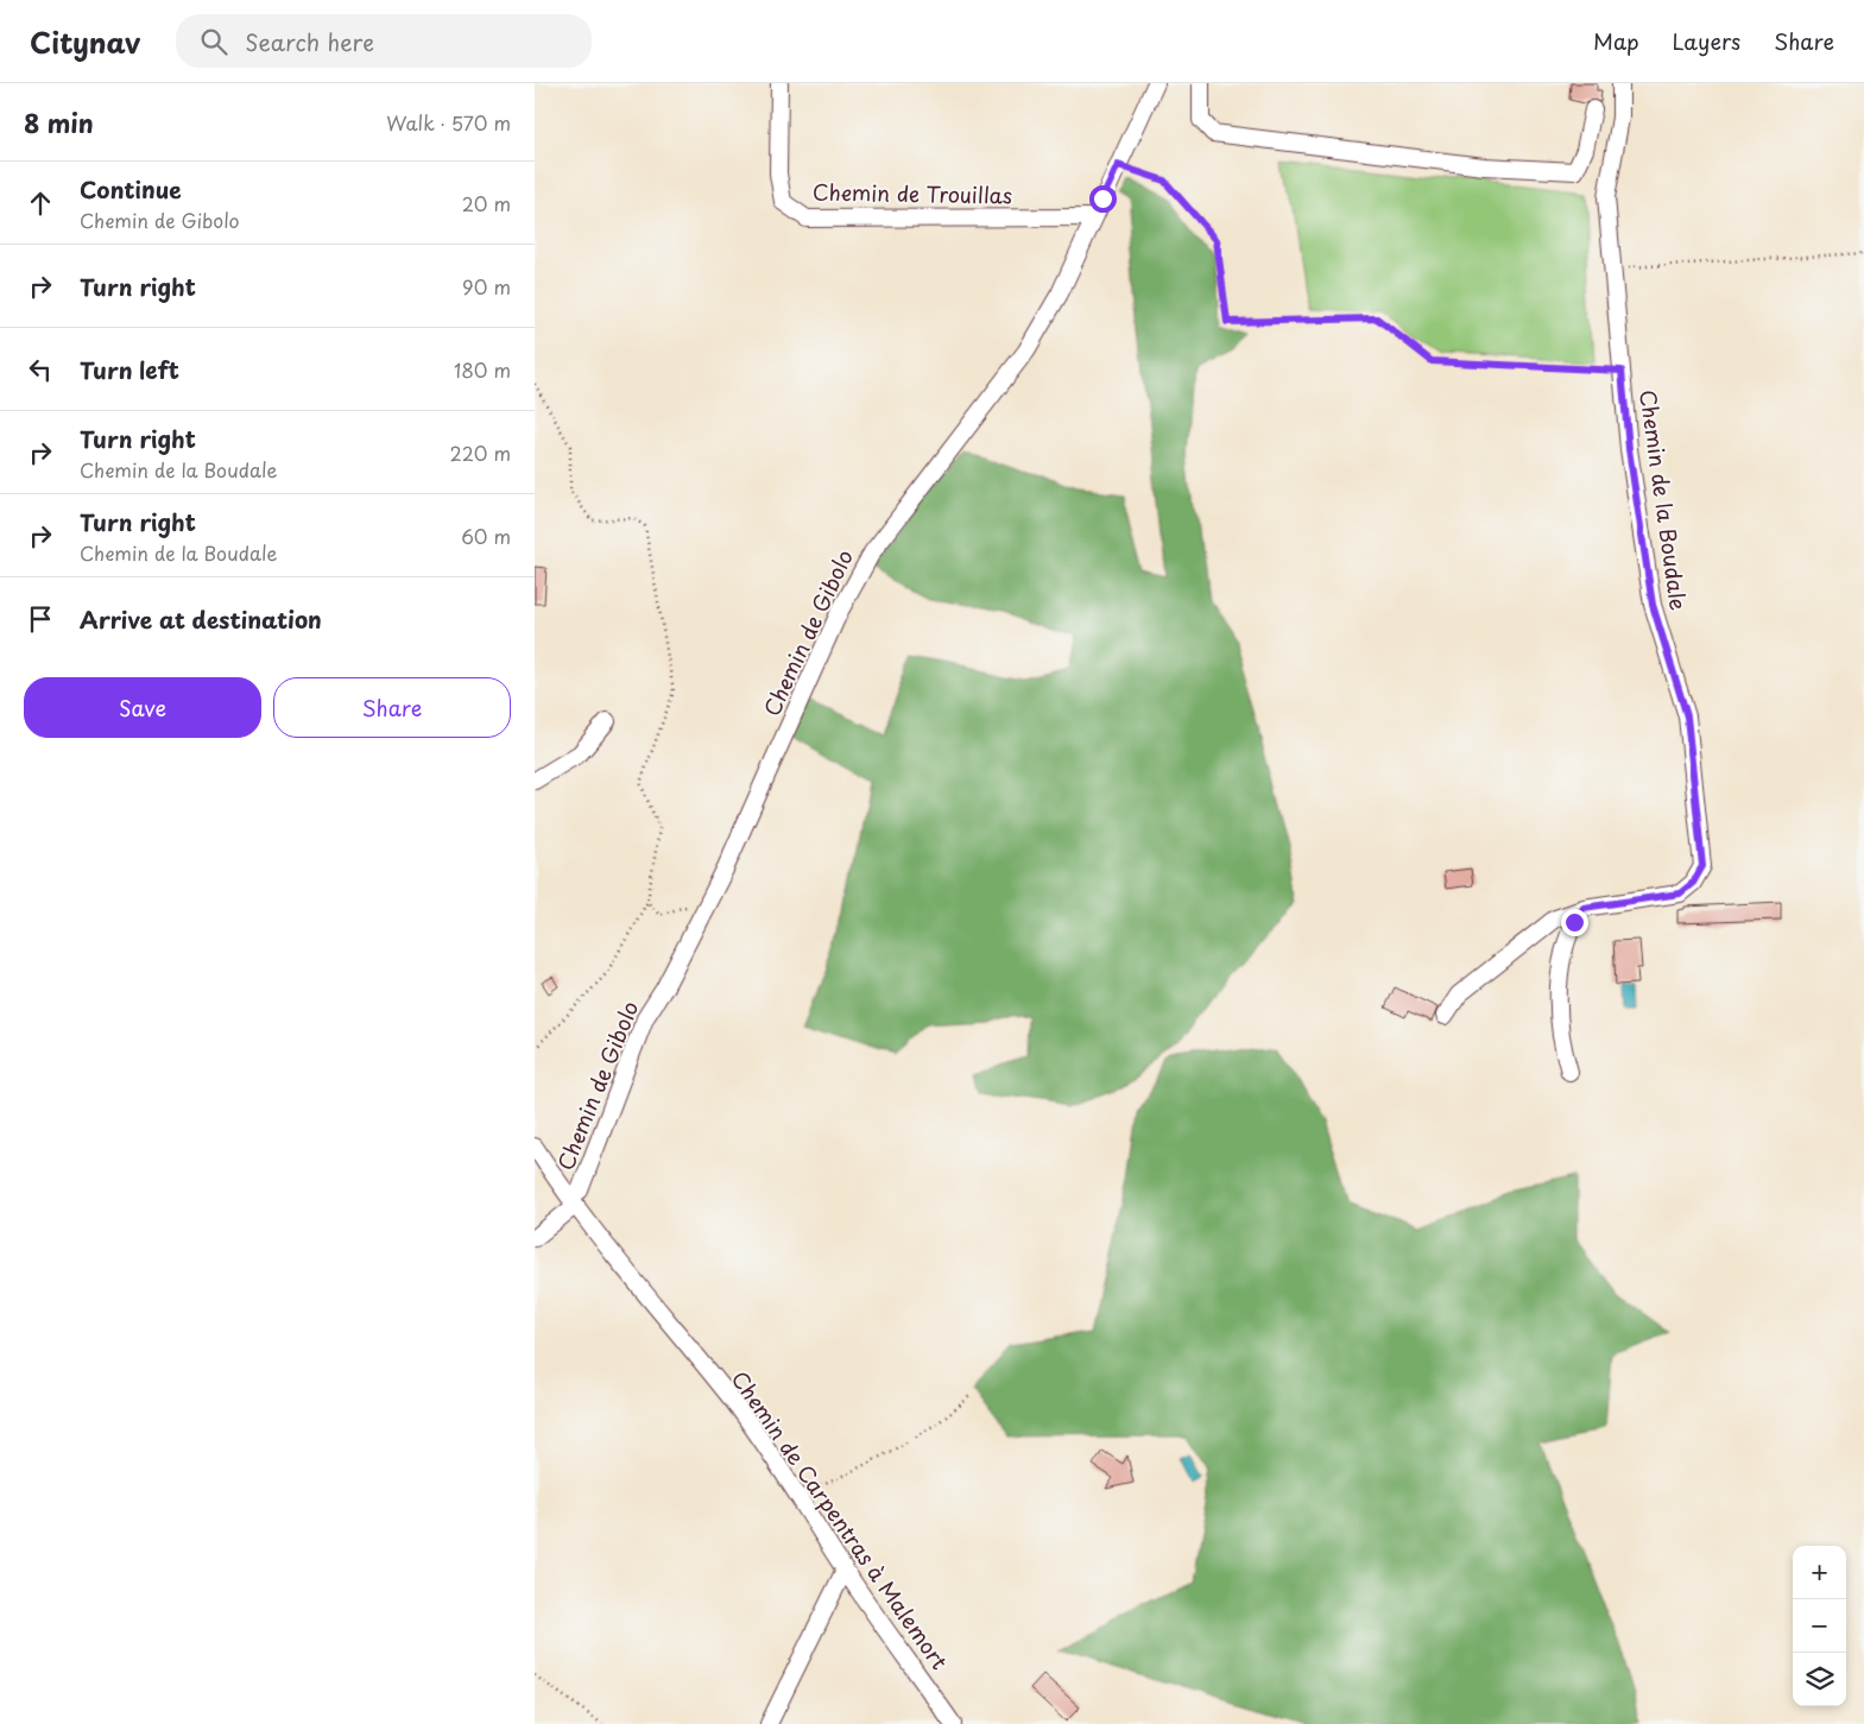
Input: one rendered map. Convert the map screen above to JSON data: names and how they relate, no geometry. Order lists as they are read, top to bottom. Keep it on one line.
{"streets":{"street":["Chemin de Trouillas","Chemin de la Boudale","Chemin de Gibolo","Chemin de Carpentras à Malemort"]},"crossings":[["Chemin de Trouillas","Chemin de Gibolo"],["Chemin de Gibolo","Chemin de Carpentras à Malemort"]],"page":{"header":"Citynav","search":"Search here","nav":["Map","Layers","Share"],"heading":["8 min","Walk · 570 m"],"list":[["Continue","Chemin de Gibolo","20 m"],["Turn right","90 m"],["Turn left","180 m"],["Turn right","Chemin de la Boudale","220 m"],["Turn right","Chemin de la Boudale","60 m"],"Arrive at destination"],"buttons":["Save","Share"],"map_buttons":["+","−"]}}
